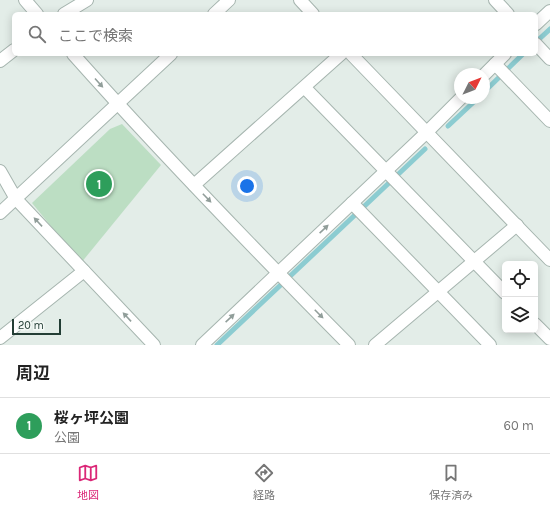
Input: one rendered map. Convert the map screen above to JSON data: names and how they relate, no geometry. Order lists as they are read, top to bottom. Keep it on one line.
{"scale_bar":"20 m","north":"top right","page":{"search":"ここで検索","pins":"1","scale":"20 m","heading":"周辺","list":[{"mark":"1","name":"桜ヶ坪公園","note":"公園","value":"60 m"}],"nav":["地図","経路","保存済み"]}}
